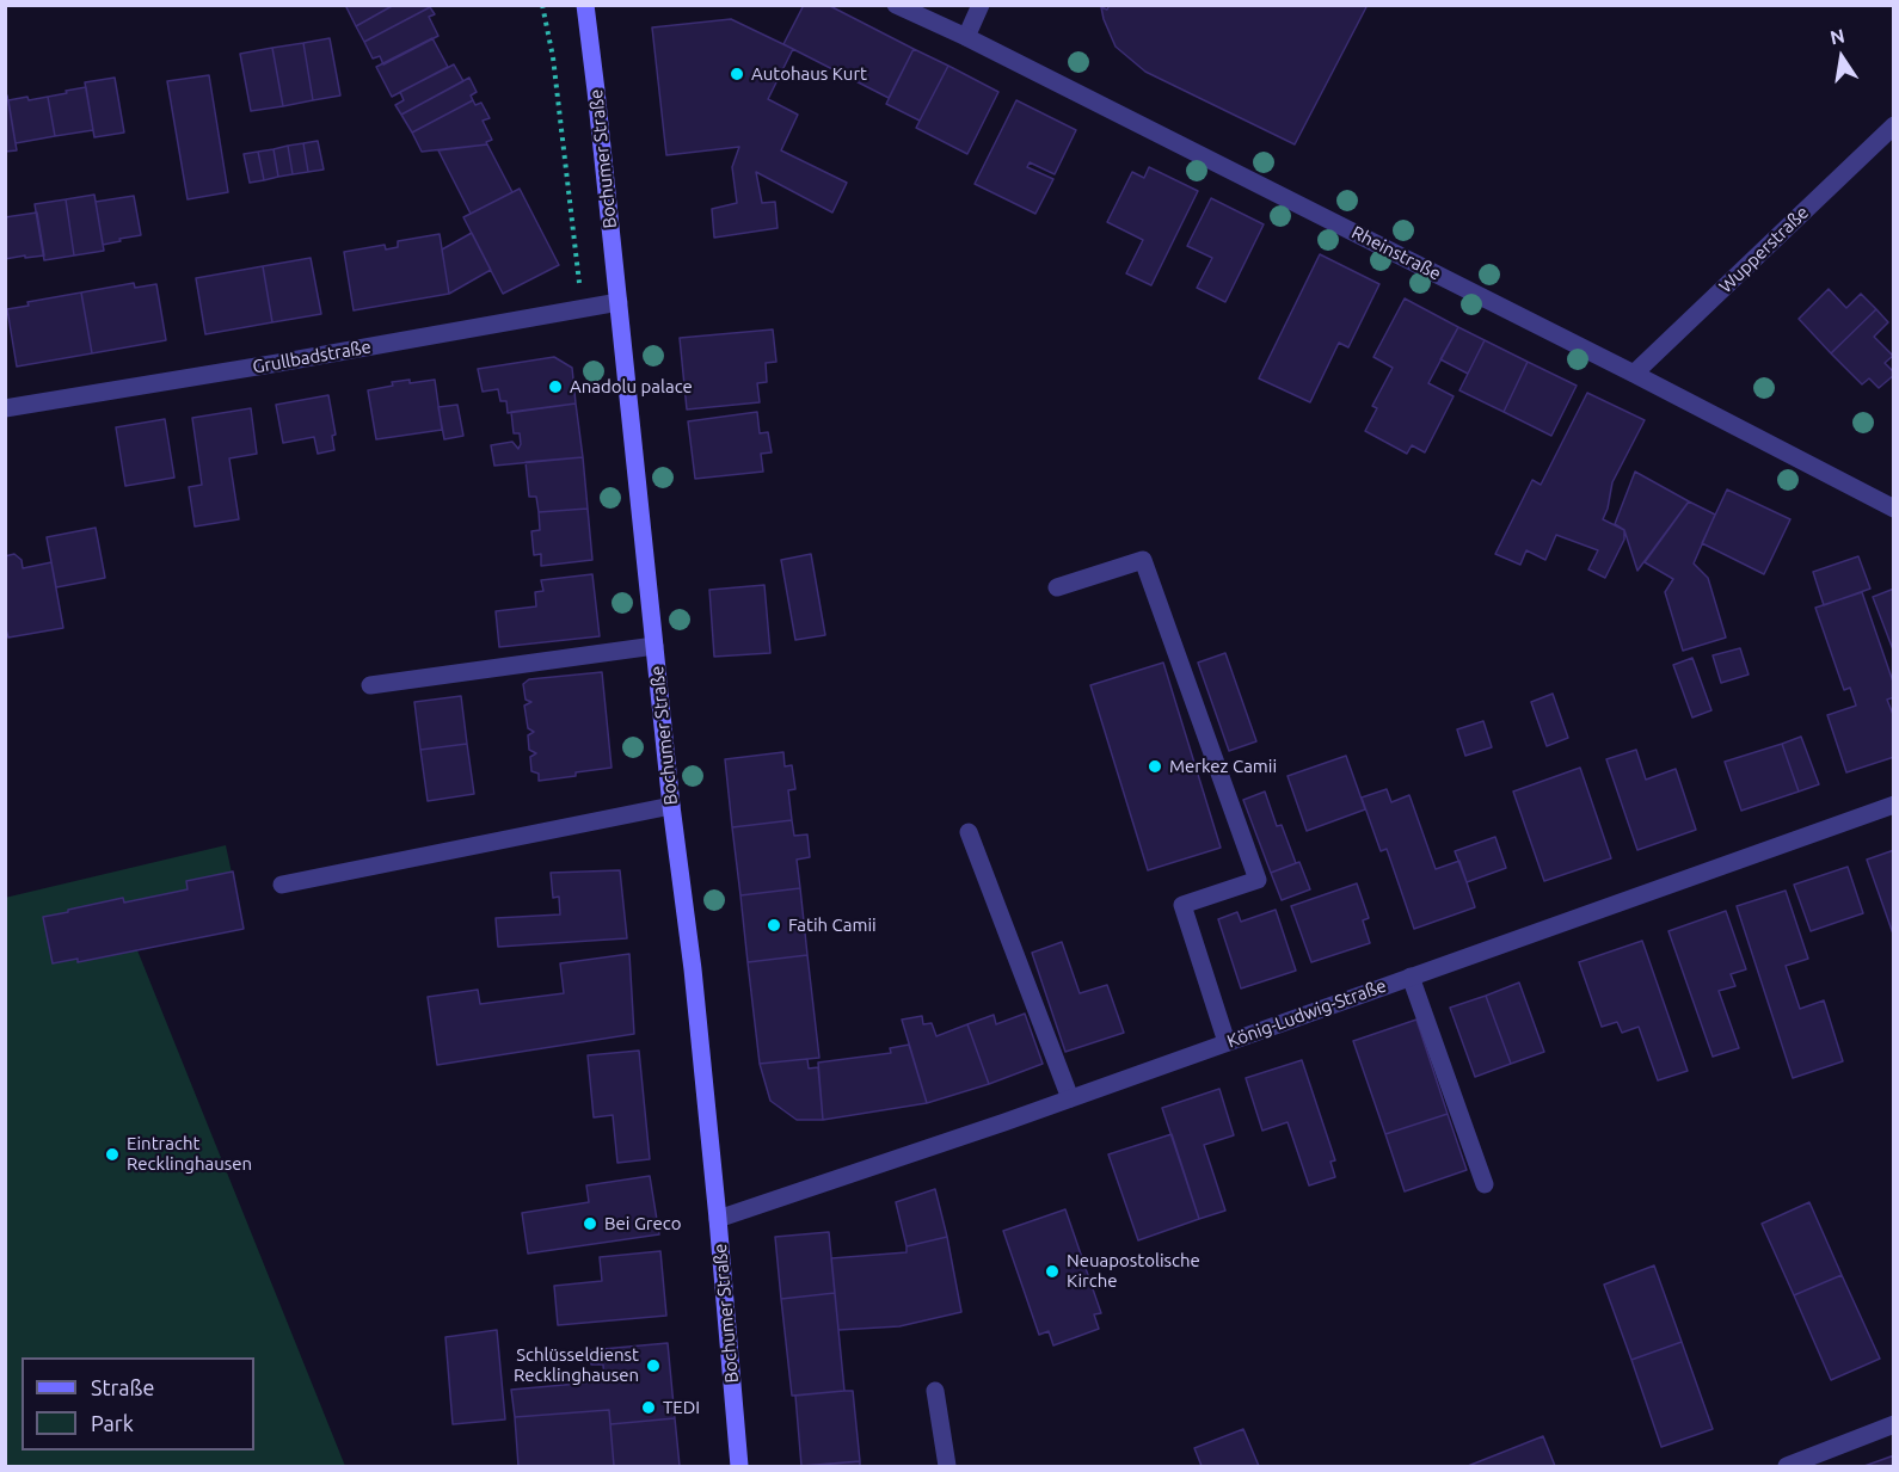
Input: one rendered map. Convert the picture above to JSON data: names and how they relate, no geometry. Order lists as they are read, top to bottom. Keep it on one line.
{"streets":{"main road":["Bochumer Straße"],"street":["Wupperstraße","Rheinstraße","Grullbadstraße","König-Ludwig-Straße"]},"crossings":[["Bochumer Straße","Grullbadstraße"],["Bochumer Straße","König-Ludwig-Straße"],["Wupperstraße","Rheinstraße"]],"places":["Autohaus Kurt","Anadolu palace","Merkez Camii","Fatih Camii","Eintracht Recklinghausen","Bei Greco","Neuapostolische Kirche","Schlüsseldienst Recklinghausen","TEDI"],"legend":["Straße","Park"],"north":"top"}
